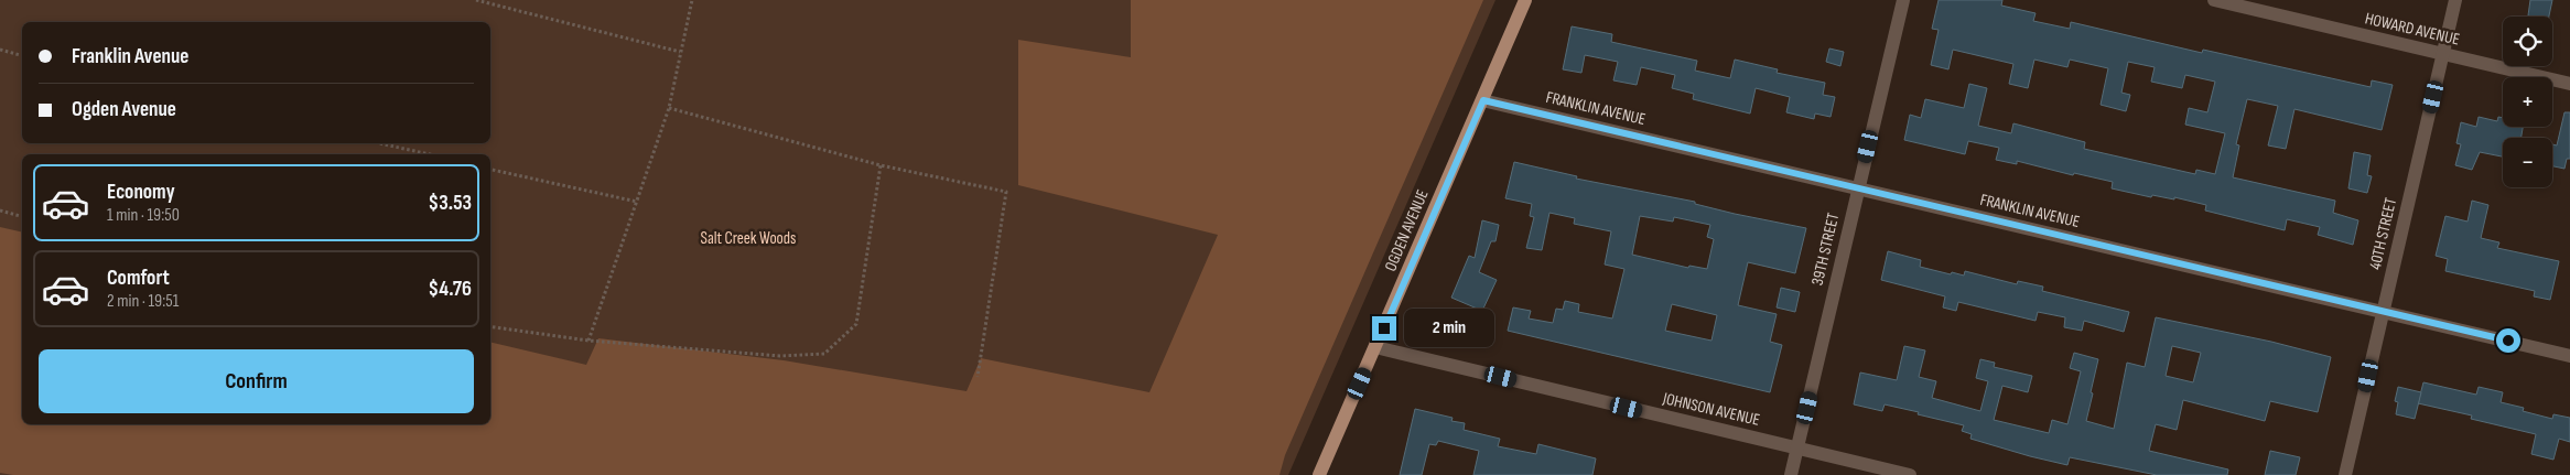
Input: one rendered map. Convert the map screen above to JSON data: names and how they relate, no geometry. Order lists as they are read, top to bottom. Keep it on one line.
{"streets":{"main road":["OGDEN AVENUE"],"street":["HOWARD AVENUE","FRANKLIN AVENUE","40TH STREET","39TH STREET","JOHNSON AVENUE"]},"crossings":[["HOWARD AVENUE","40TH STREET"],["FRANKLIN AVENUE","OGDEN AVENUE"],["FRANKLIN AVENUE","40TH STREET"],["FRANKLIN AVENUE","39TH STREET"],["OGDEN AVENUE","JOHNSON AVENUE"],["39TH STREET","JOHNSON AVENUE"]],"parks":["Salt Creek Woods"],"page":{"map_buttons":["+","−"],"banner":["Franklin Avenue","Ogden Avenue"],"list":[{"name":"Economy","note":"1 min · 19:50","value":"$3.53"},{"name":"Comfort","note":"2 min · 19:51","value":"$4.76"}],"bubble":"2 min","buttons":"Confirm"}}
